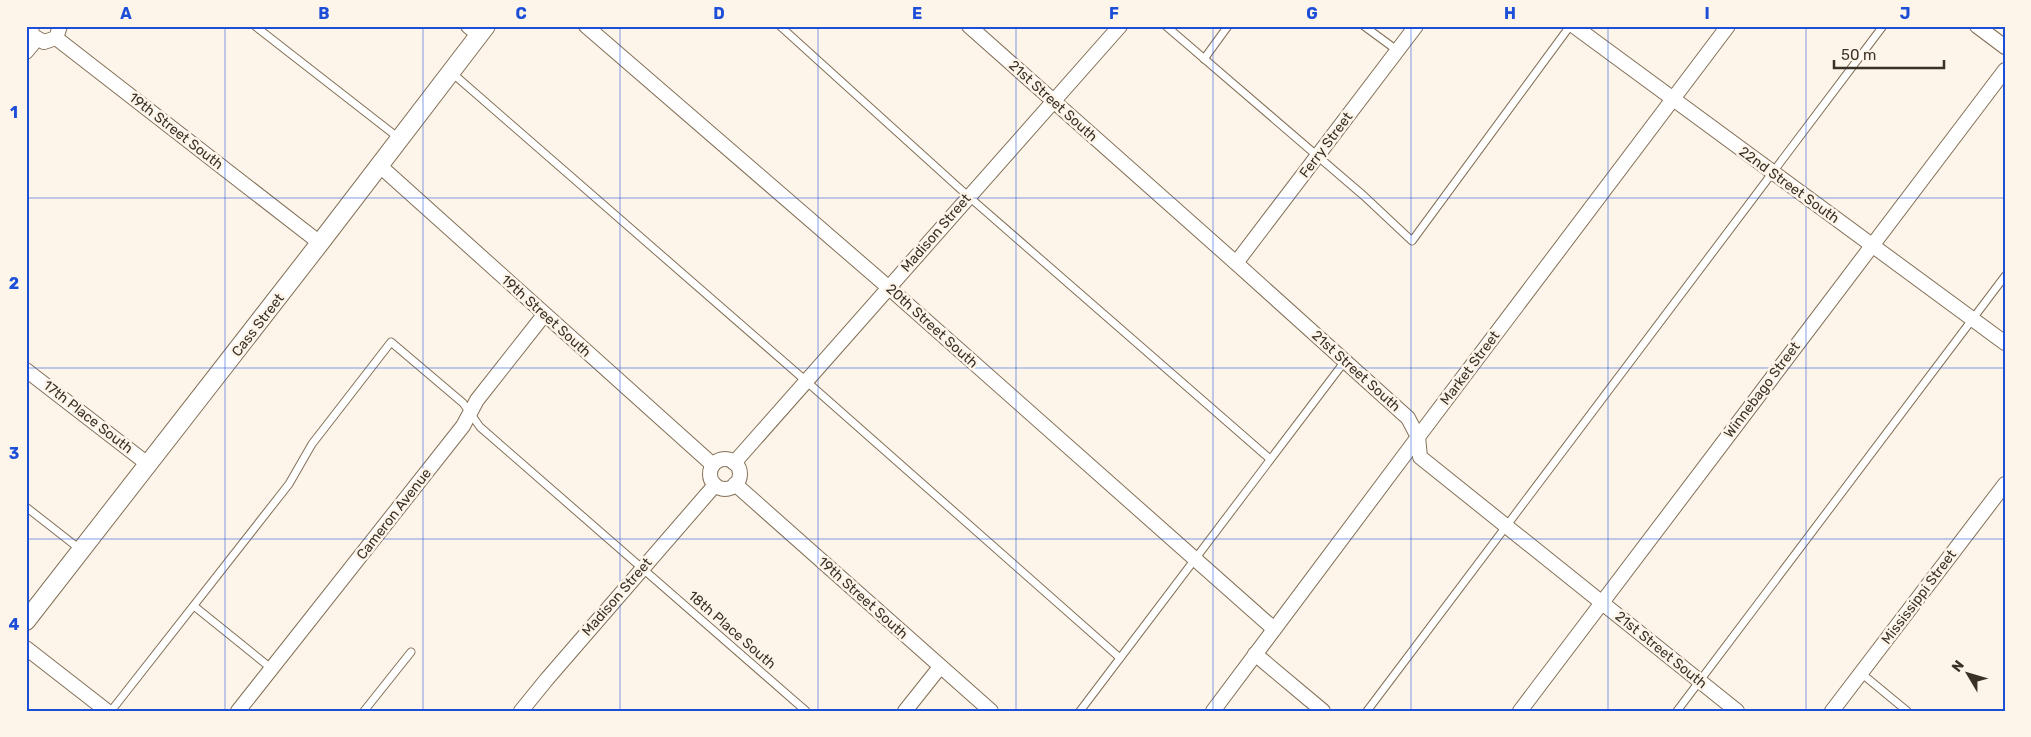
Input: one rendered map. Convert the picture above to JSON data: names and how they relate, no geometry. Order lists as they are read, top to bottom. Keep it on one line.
{"streets":{"street":["21st Street South","19th Street South","Ferry Street","22nd Street South","Madison Street","Cass Street","20th Street South","Market Street","Winnebago Street","17th Place South","Cameron Avenue","Mississippi Street"],"lane":["18th Place South"]},"crossings":[["21st Street South","Ferry Street"],["21st Street South","Madison Street"],["21st Street South","Market Street"],["21st Street South","Winnebago Street"],["19th Street South","Madison Street"],["19th Street South","Cass Street"],["19th Street South","Cameron Avenue"],["22nd Street South","Market Street"],["22nd Street South","Winnebago Street"],["Madison Street","20th Street South"],["Madison Street","18th Place South"],["Cass Street","17th Place South"],["20th Street South","Market Street"],["Cameron Avenue","18th Place South"]],"scale_bar":"50 m","north":"top left","grid":{"columns":["A","B","C","D","E","F","G","H","I","J"],"rows":["1","2","3","4"]}}
